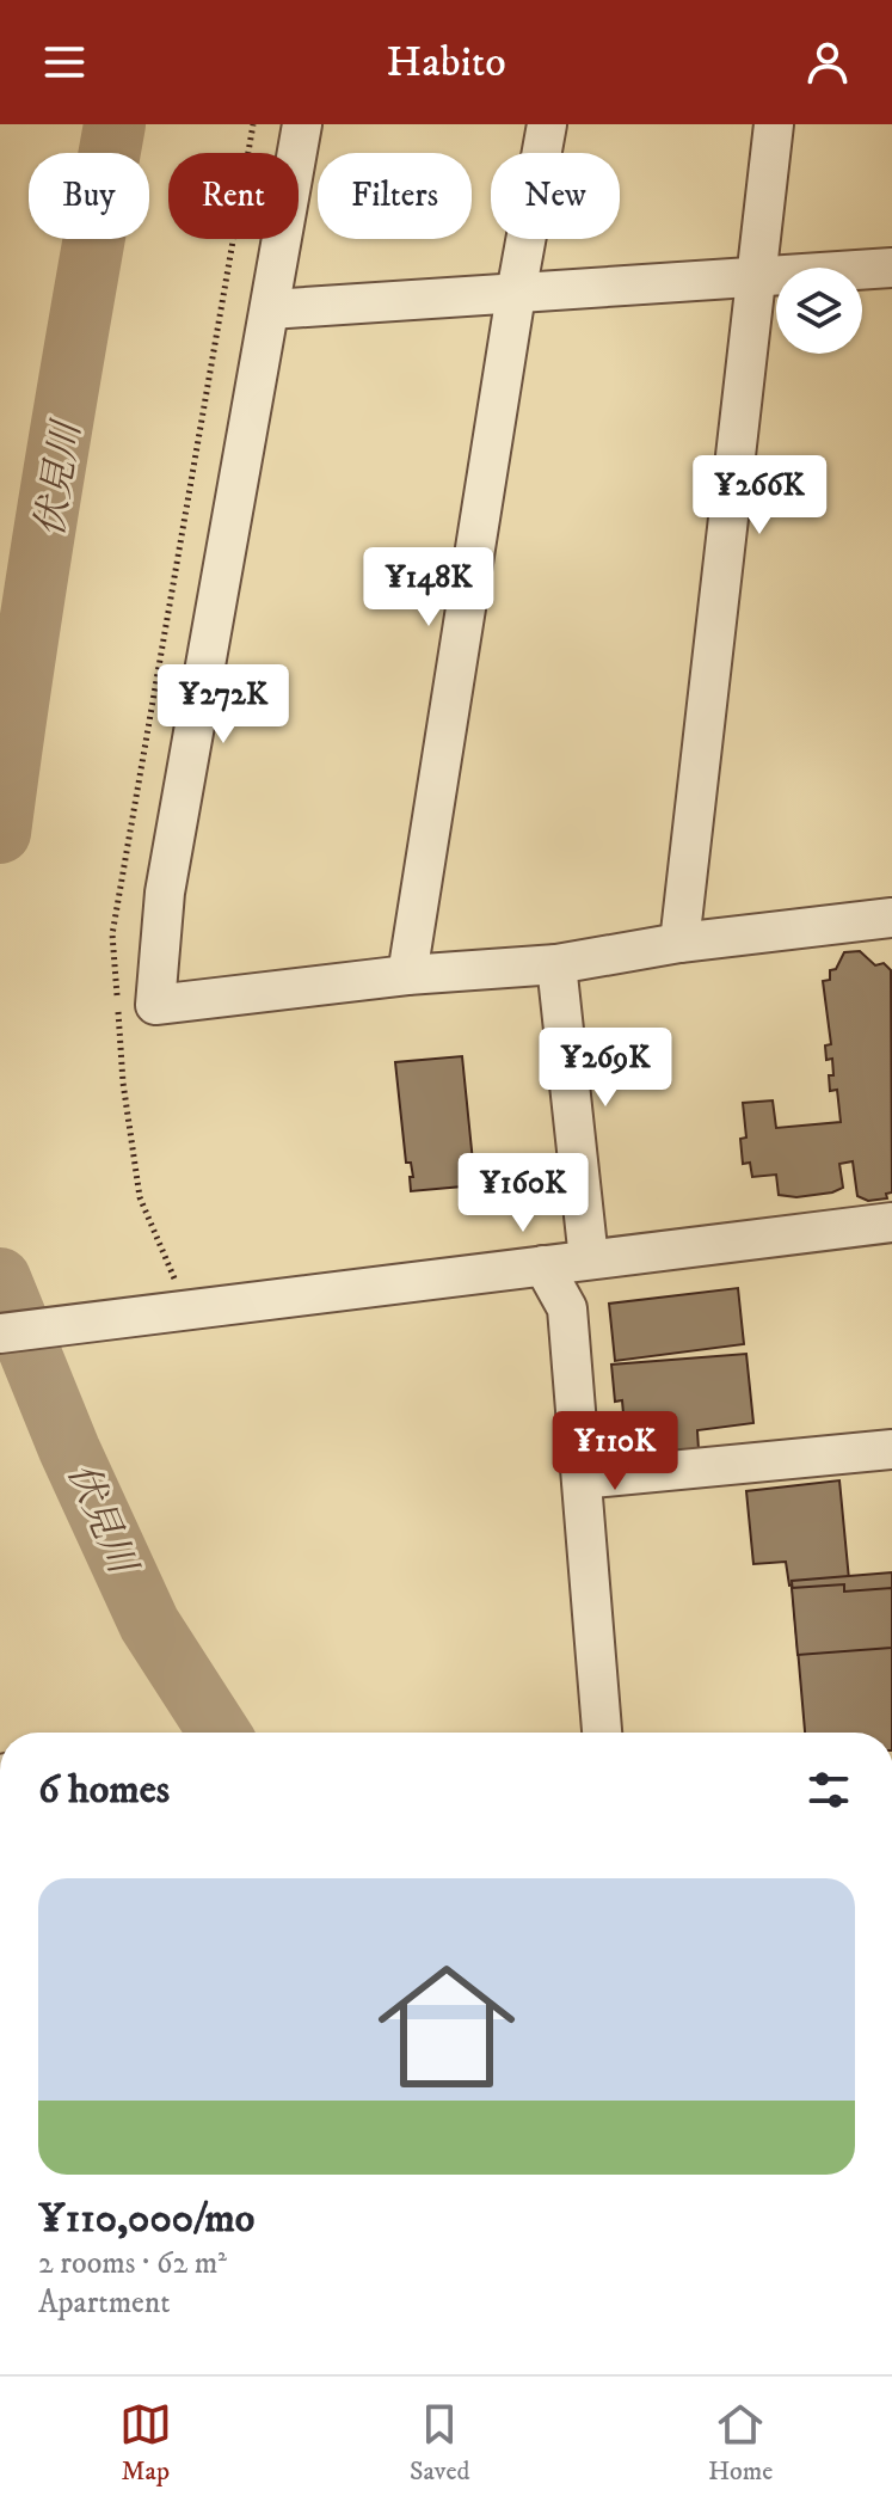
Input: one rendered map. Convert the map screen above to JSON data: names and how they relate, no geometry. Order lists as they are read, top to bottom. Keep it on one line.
{"water":["伏見川"],"page":{"header":"Habito","chip":["Buy","Rent","Filters","New"],"price":["¥266K","¥148K","¥272K","¥269K","¥160K","¥110K"],"heading":"6 homes","list":[{"name":"¥110,000/mo","note":"2 rooms · 62 m² · Apartment"}],"tabs":["Map","Saved","Home"]}}
